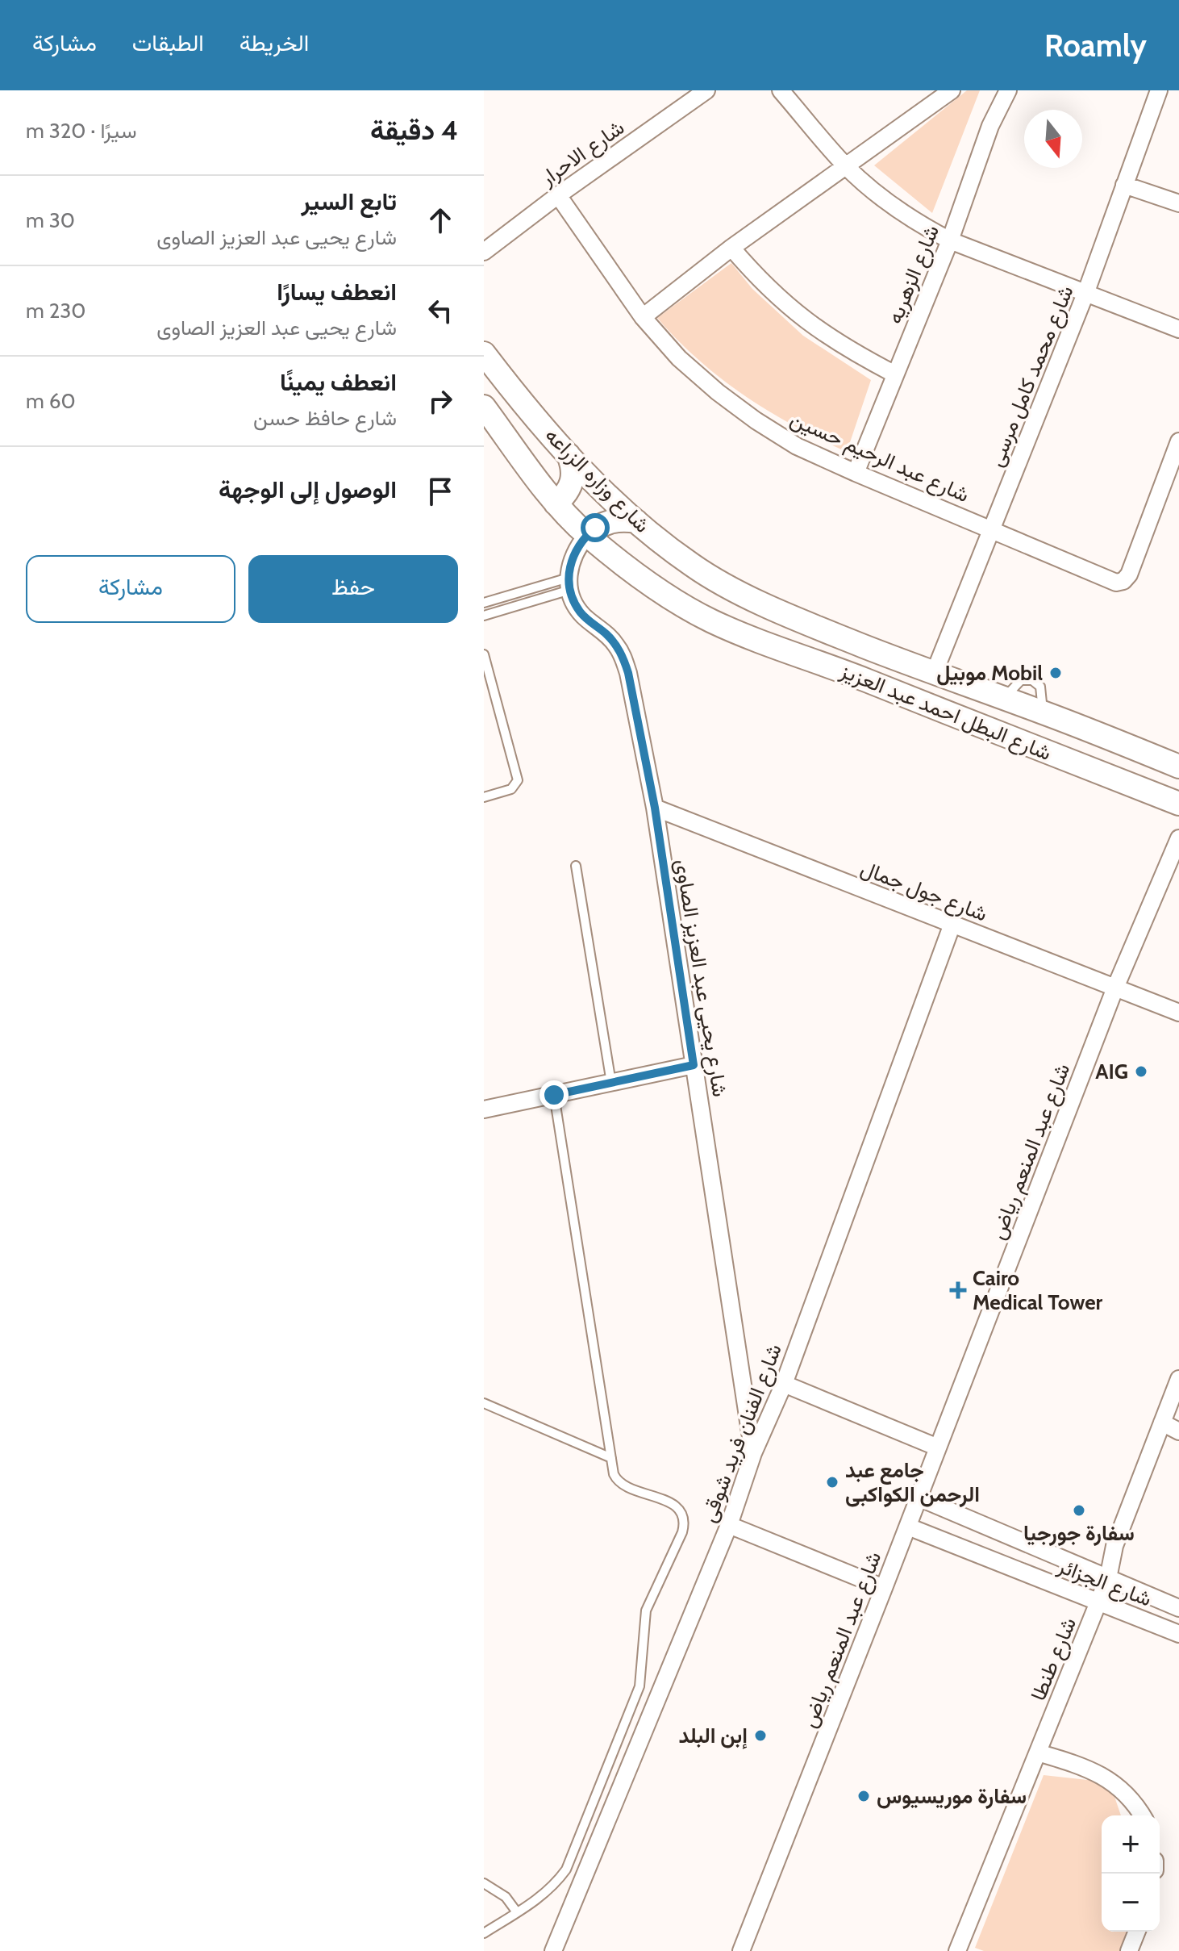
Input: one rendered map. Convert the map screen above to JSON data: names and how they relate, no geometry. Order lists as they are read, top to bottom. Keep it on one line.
{"streets":{"main road":["شارع وزاره الزراعه","شارع البطل احمد عبد العزيز"],"street":["شارع الاحرار","شارع الزهريه","شارع محمد كامل مرسى","شارع عبد الرحيم حسين","شارع جول جمال","شارع يحيى عبد العزيز الصاوى","شارع عبد المنعم رياض","شارع الفنان فريد شوقى","شارع الجزائر","شارع طنطا"]},"crossings":[["شارع الاحرار","شارع عبد الرحيم حسين"],["شارع الزهريه","شارع عبد الرحيم حسين"],["شارع محمد كامل مرسى","شارع عبد الرحيم حسين"],["شارع محمد كامل مرسى","شارع البطل احمد عبد العزيز"],["شارع وزاره الزراعه","شارع البطل احمد عبد العزيز"],["شارع جول جمال","شارع يحيى عبد العزيز الصاوى"],["شارع جول جمال","شارع عبد المنعم رياض"],["شارع جول جمال","شارع الفنان فريد شوقى"],["شارع يحيى عبد العزيز الصاوى","شارع الفنان فريد شوقى"],["شارع عبد المنعم رياض","شارع الجزائر"],["شارع الجزائر","شارع طنطا"]],"places":{"other":["موبيل Mobil","AIG","جامع عبد الرحمن الكواكبى","سفارة جورجيا","إبن البلد","سفارة موريسيوس"],"health":["Cairo Medical Tower"]},"north":"bottom","page":{"header":"Roamly","nav":["الخريطة","الطبقات","مشاركة"],"heading":["4 دقيقة","سيرًا · 320 m"],"list":[["تابع السير","شارع يحيى عبد العزيز الصاوى","30 m"],["انعطف يسارًا","شارع يحيى عبد العزيز الصاوى","230 m"],["انعطف يمينًا","شارع حافظ حسن","60 m"],"الوصول إلى الوجهة"],"buttons":["حفظ","مشاركة"],"map_buttons":["+","−"]}}
